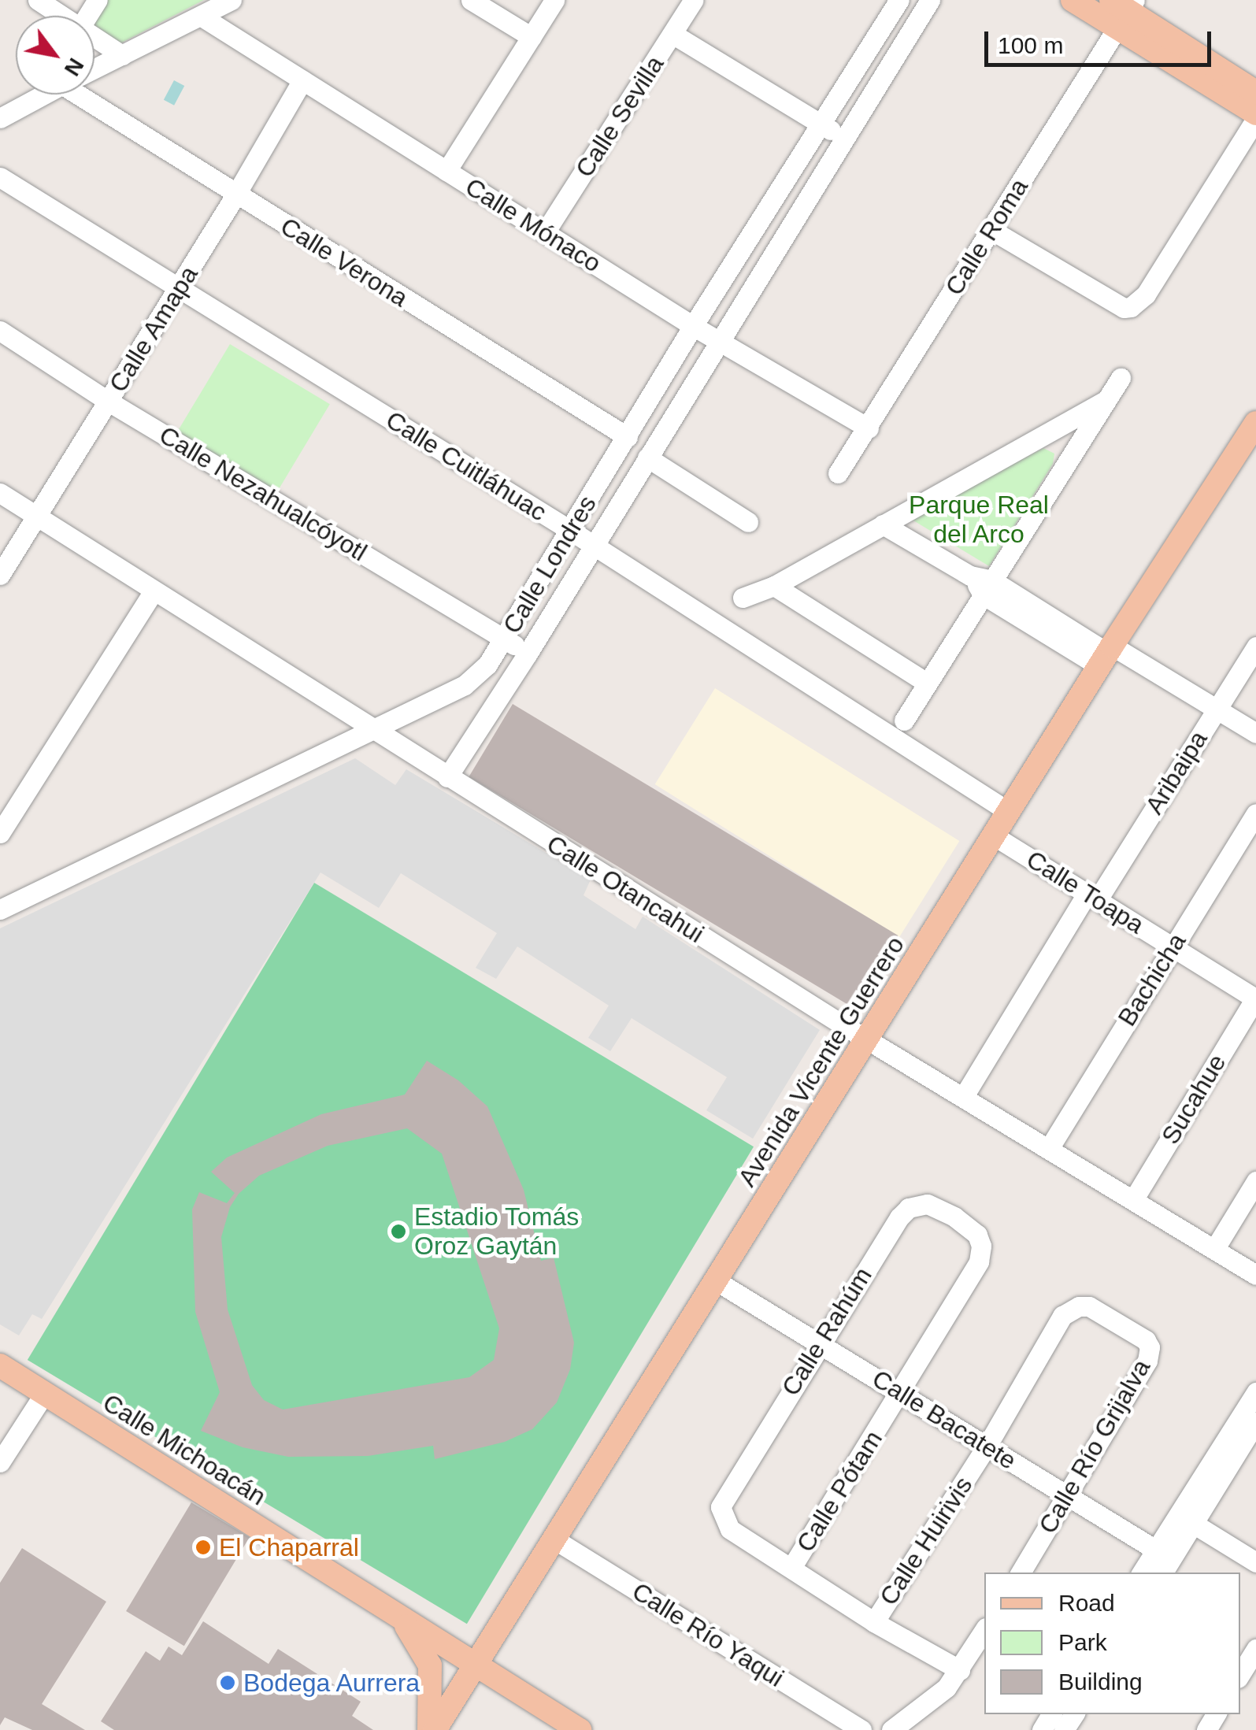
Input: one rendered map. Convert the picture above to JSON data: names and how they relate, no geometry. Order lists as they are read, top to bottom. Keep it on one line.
{"streets":{"main road":["Avenida Vicente Guerrero","Calle Michoacán"],"street":["Calle Sevilla","Calle Mónaco","Calle Roma","Calle Verona","Calle Amapa","Calle Cuitláhuac","Calle Nezahualcóyotl","Calle Londres","Aribaipa","Calle Otancahui","Calle Toapa","Bachicha","Sucahue","Calle Rahúm","Calle Bacatete","Calle Río Grijalva","Calle Pótam","Calle Huirivis","Calle Río Yaqui"]},"crossings":[["Calle Sevilla","Calle Mónaco"],["Calle Mónaco","Calle Roma"],["Calle Mónaco","Calle Amapa"],["Calle Mónaco","Calle Londres"],["Calle Verona","Calle Amapa"],["Calle Verona","Calle Londres"],["Calle Amapa","Calle Cuitláhuac"],["Calle Amapa","Calle Nezahualcóyotl"],["Calle Amapa","Calle Otancahui"],["Calle Cuitláhuac","Calle Londres"],["Calle Cuitláhuac","Avenida Vicente Guerrero"],["Calle Nezahualcóyotl","Calle Londres"],["Calle Londres","Calle Otancahui"],["Aribaipa","Calle Otancahui"],["Aribaipa","Calle Toapa"],["Calle Otancahui","Bachicha"],["Calle Otancahui","Avenida Vicente Guerrero"],["Calle Otancahui","Sucahue"],["Calle Toapa","Bachicha"],["Calle Toapa","Avenida Vicente Guerrero"],["Calle Toapa","Sucahue"],["Avenida Vicente Guerrero","Calle Bacatete"],["Avenida Vicente Guerrero","Calle Michoacán"],["Avenida Vicente Guerrero","Calle Río Yaqui"],["Calle Rahúm","Calle Bacatete"],["Calle Rahúm","Calle Pótam"],["Calle Bacatete","Calle Río Grijalva"],["Calle Bacatete","Calle Pótam"],["Calle Bacatete","Calle Huirivis"],["Calle Río Grijalva","Calle Huirivis"]],"parks":["Parque Real del Arco"],"places":["Estadio Tomás Oroz Gaytán","El Chaparral","Bodega Aurrera"],"legend":["Road","Park","Building"],"scale_bar":"100 m","north":"bottom right"}
